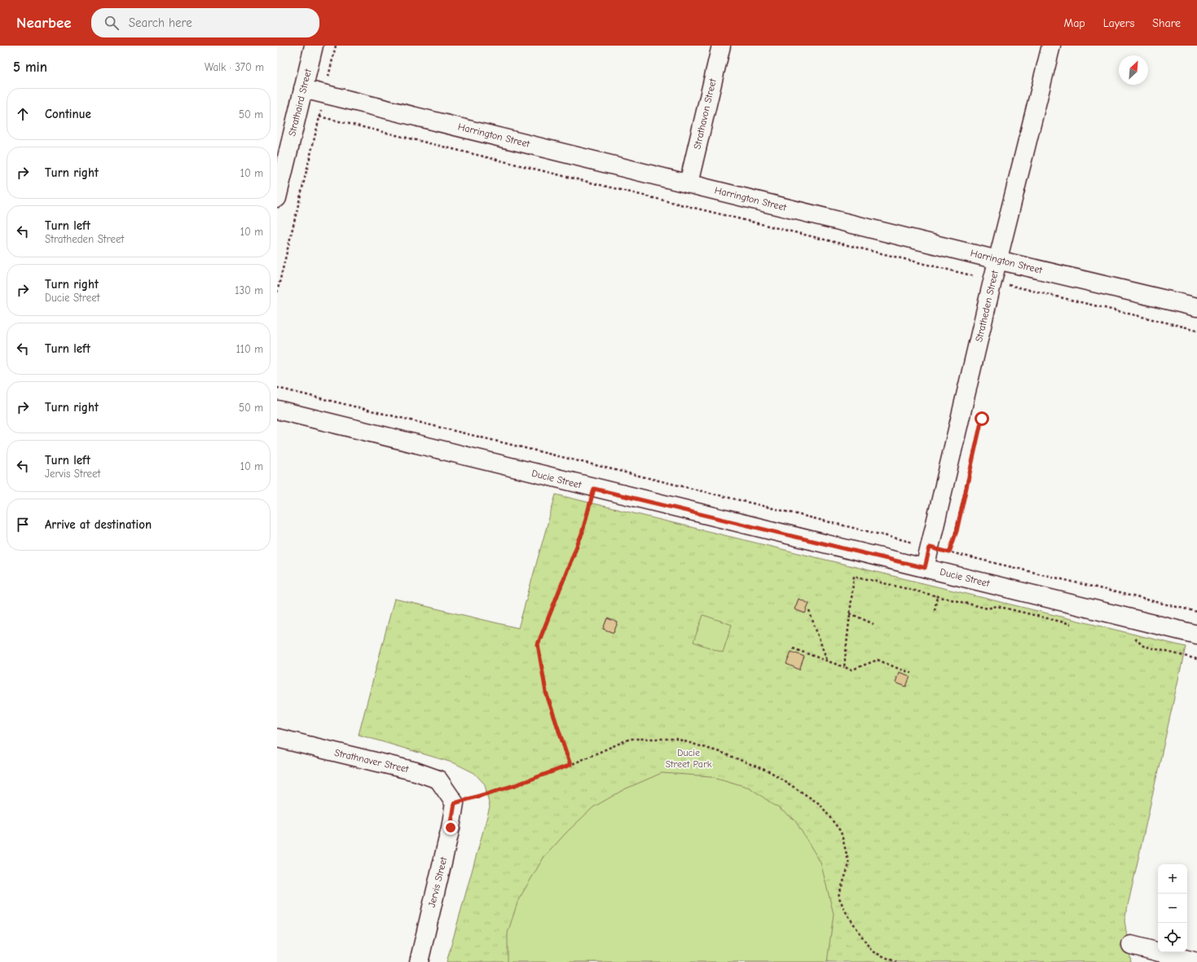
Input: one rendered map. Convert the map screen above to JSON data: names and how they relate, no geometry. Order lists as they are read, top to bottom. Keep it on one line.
{"streets":{"street":["Strathaird Street","Strathavon Street","Harrington Street","Stratheden Street","Ducie Street","Strathnaver Street","Jervis Street"]},"crossings":[["Strathaird Street","Harrington Street"],["Strathavon Street","Harrington Street"],["Harrington Street","Stratheden Street"],["Stratheden Street","Ducie Street"],["Strathnaver Street","Jervis Street"]],"parks":["Ducie Street Park"],"north":"top right","page":{"header":"Nearbee","search":"Search here","nav":["Map","Layers","Share"],"heading":["5 min","Walk · 370 m"],"list":[["Continue","50 m"],["Turn right","10 m"],["Turn left","Stratheden Street","10 m"],["Turn right","Ducie Street","130 m"],["Turn left","110 m"],["Turn right","50 m"],["Turn left","Jervis Street","10 m"],"Arrive at destination"],"map_buttons":["+","−"]}}
